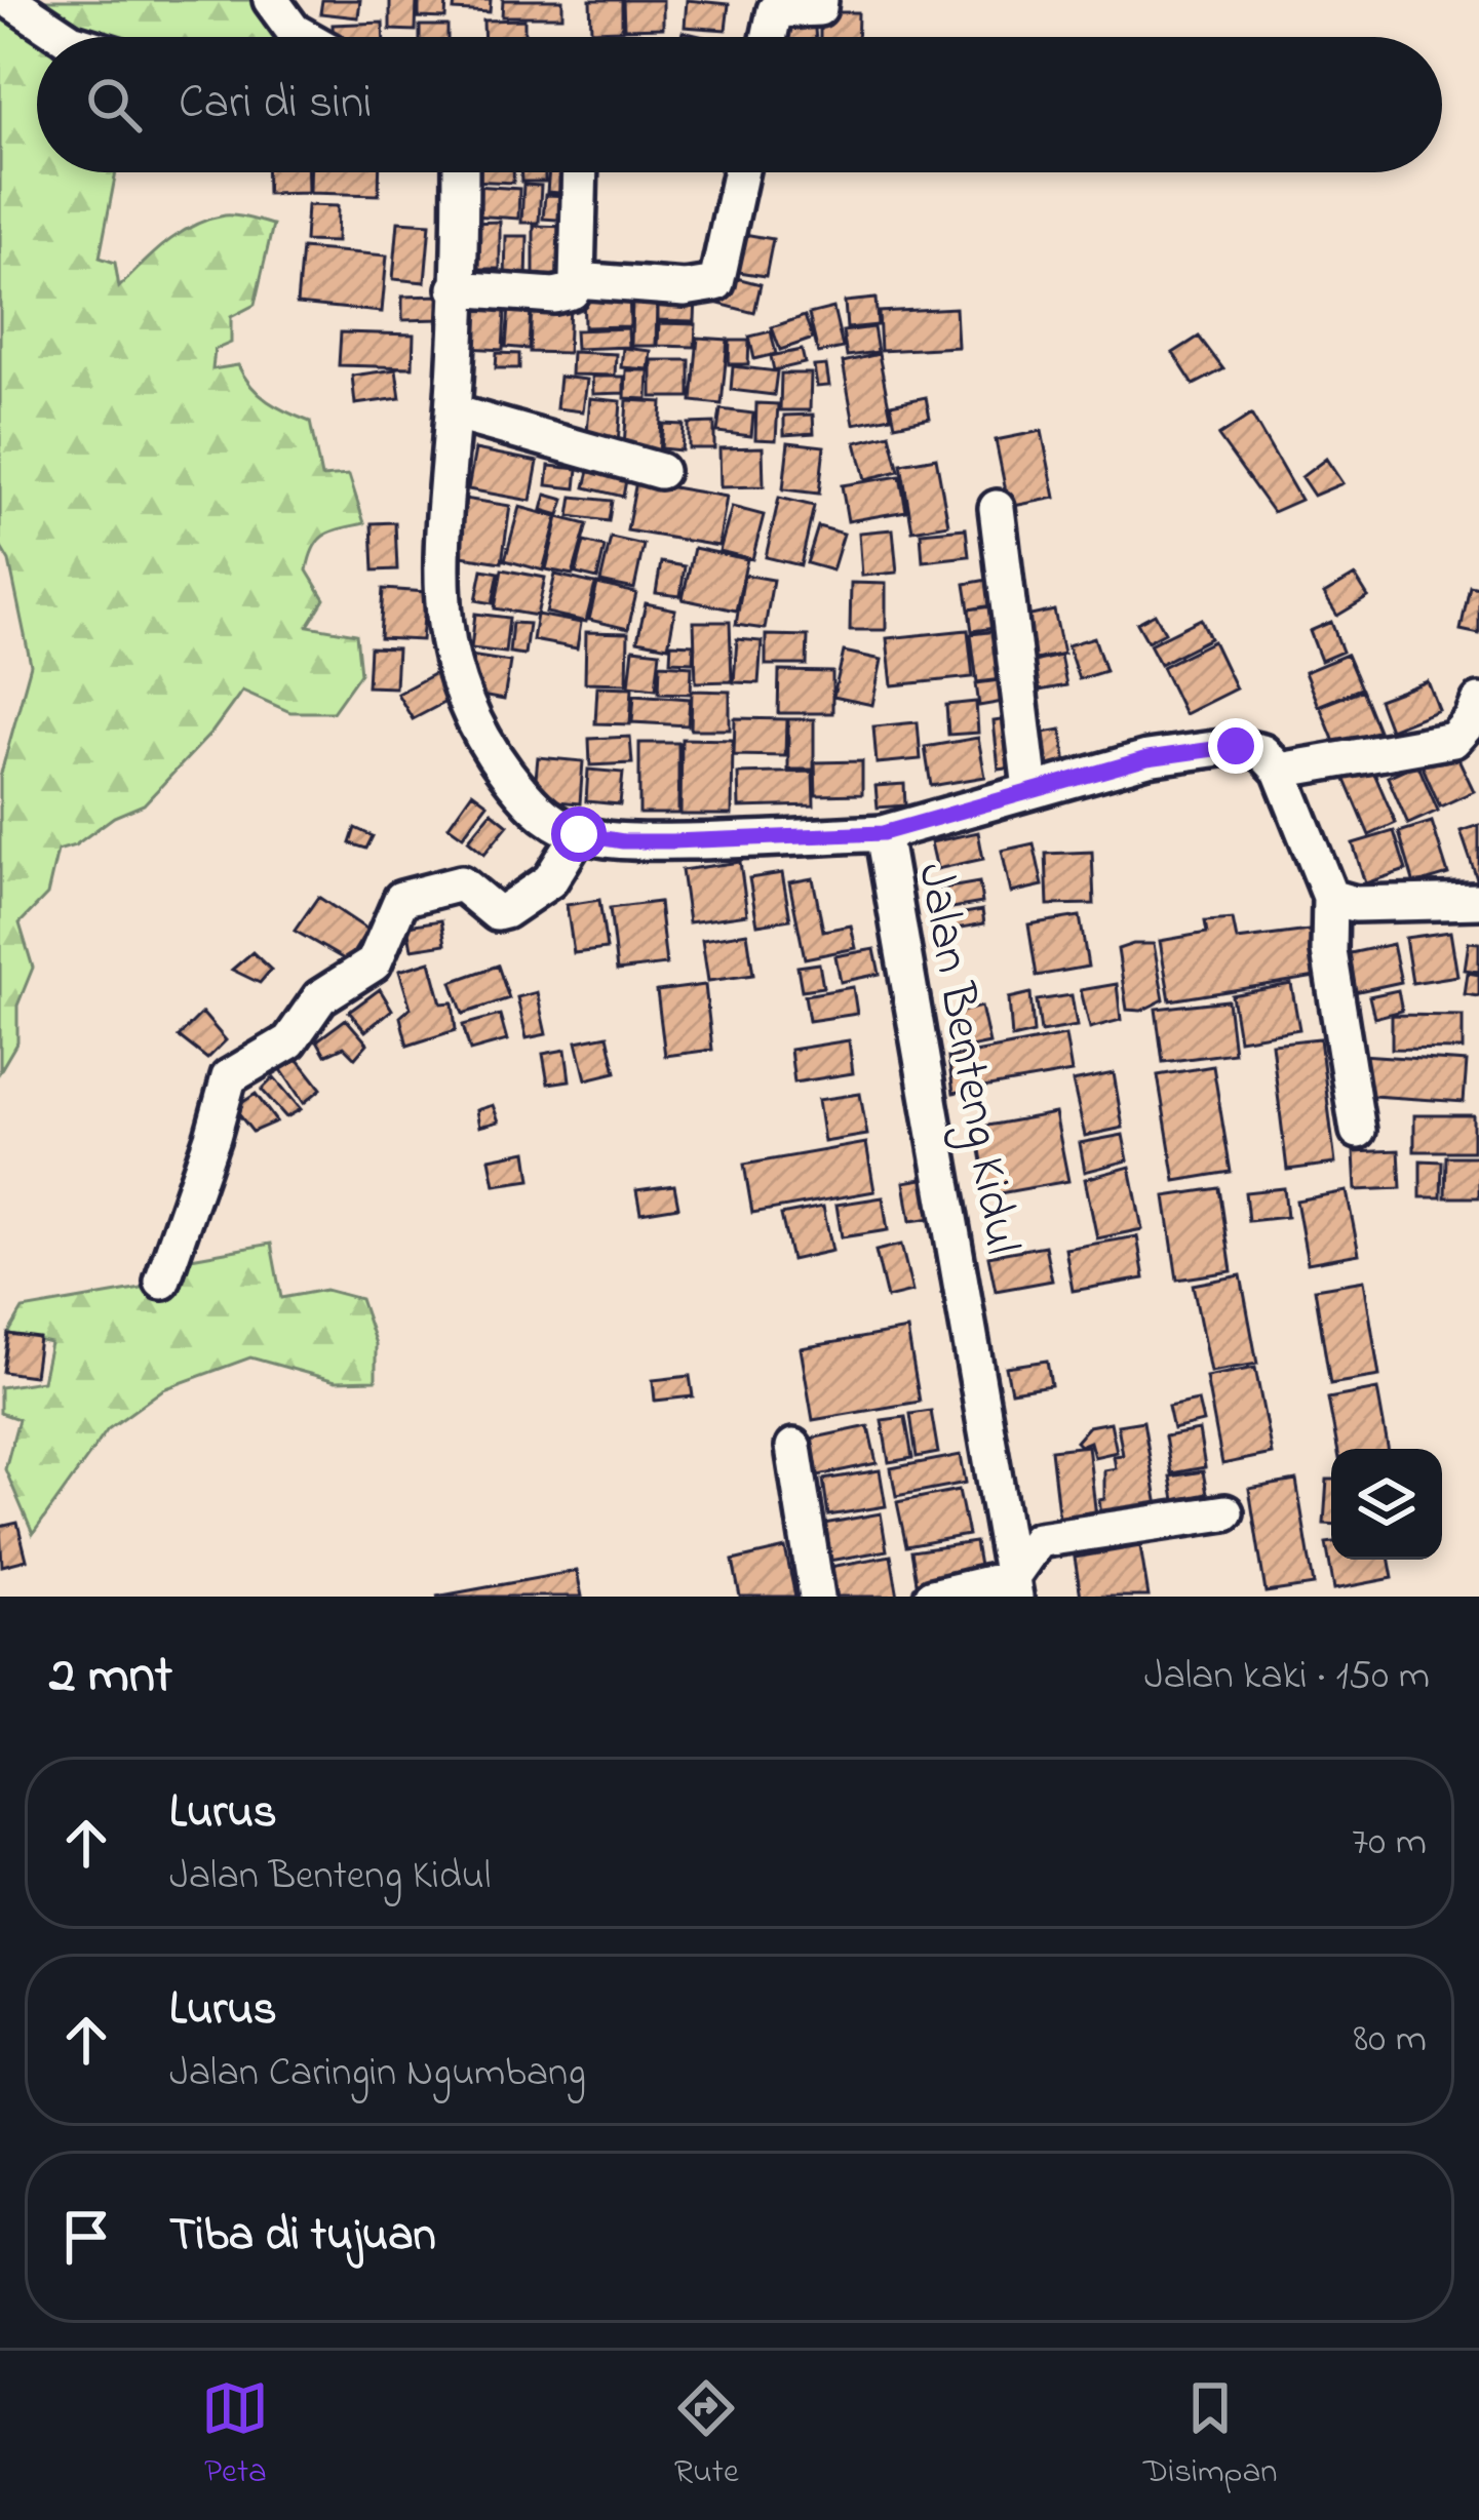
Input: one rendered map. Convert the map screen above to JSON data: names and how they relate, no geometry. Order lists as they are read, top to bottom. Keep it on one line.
{"streets":{"street":["Jalan Benteng Kidul"]},"page":{"search":"Cari di sini","heading":["2 mnt","Jalan kaki · 150 m"],"list":[["Lurus","Jalan Benteng Kidul","70 m"],["Lurus","Jalan Caringin Ngumbang","80 m"],"Tiba di tujuan"],"nav":["Peta","Rute","Disimpan"]}}
